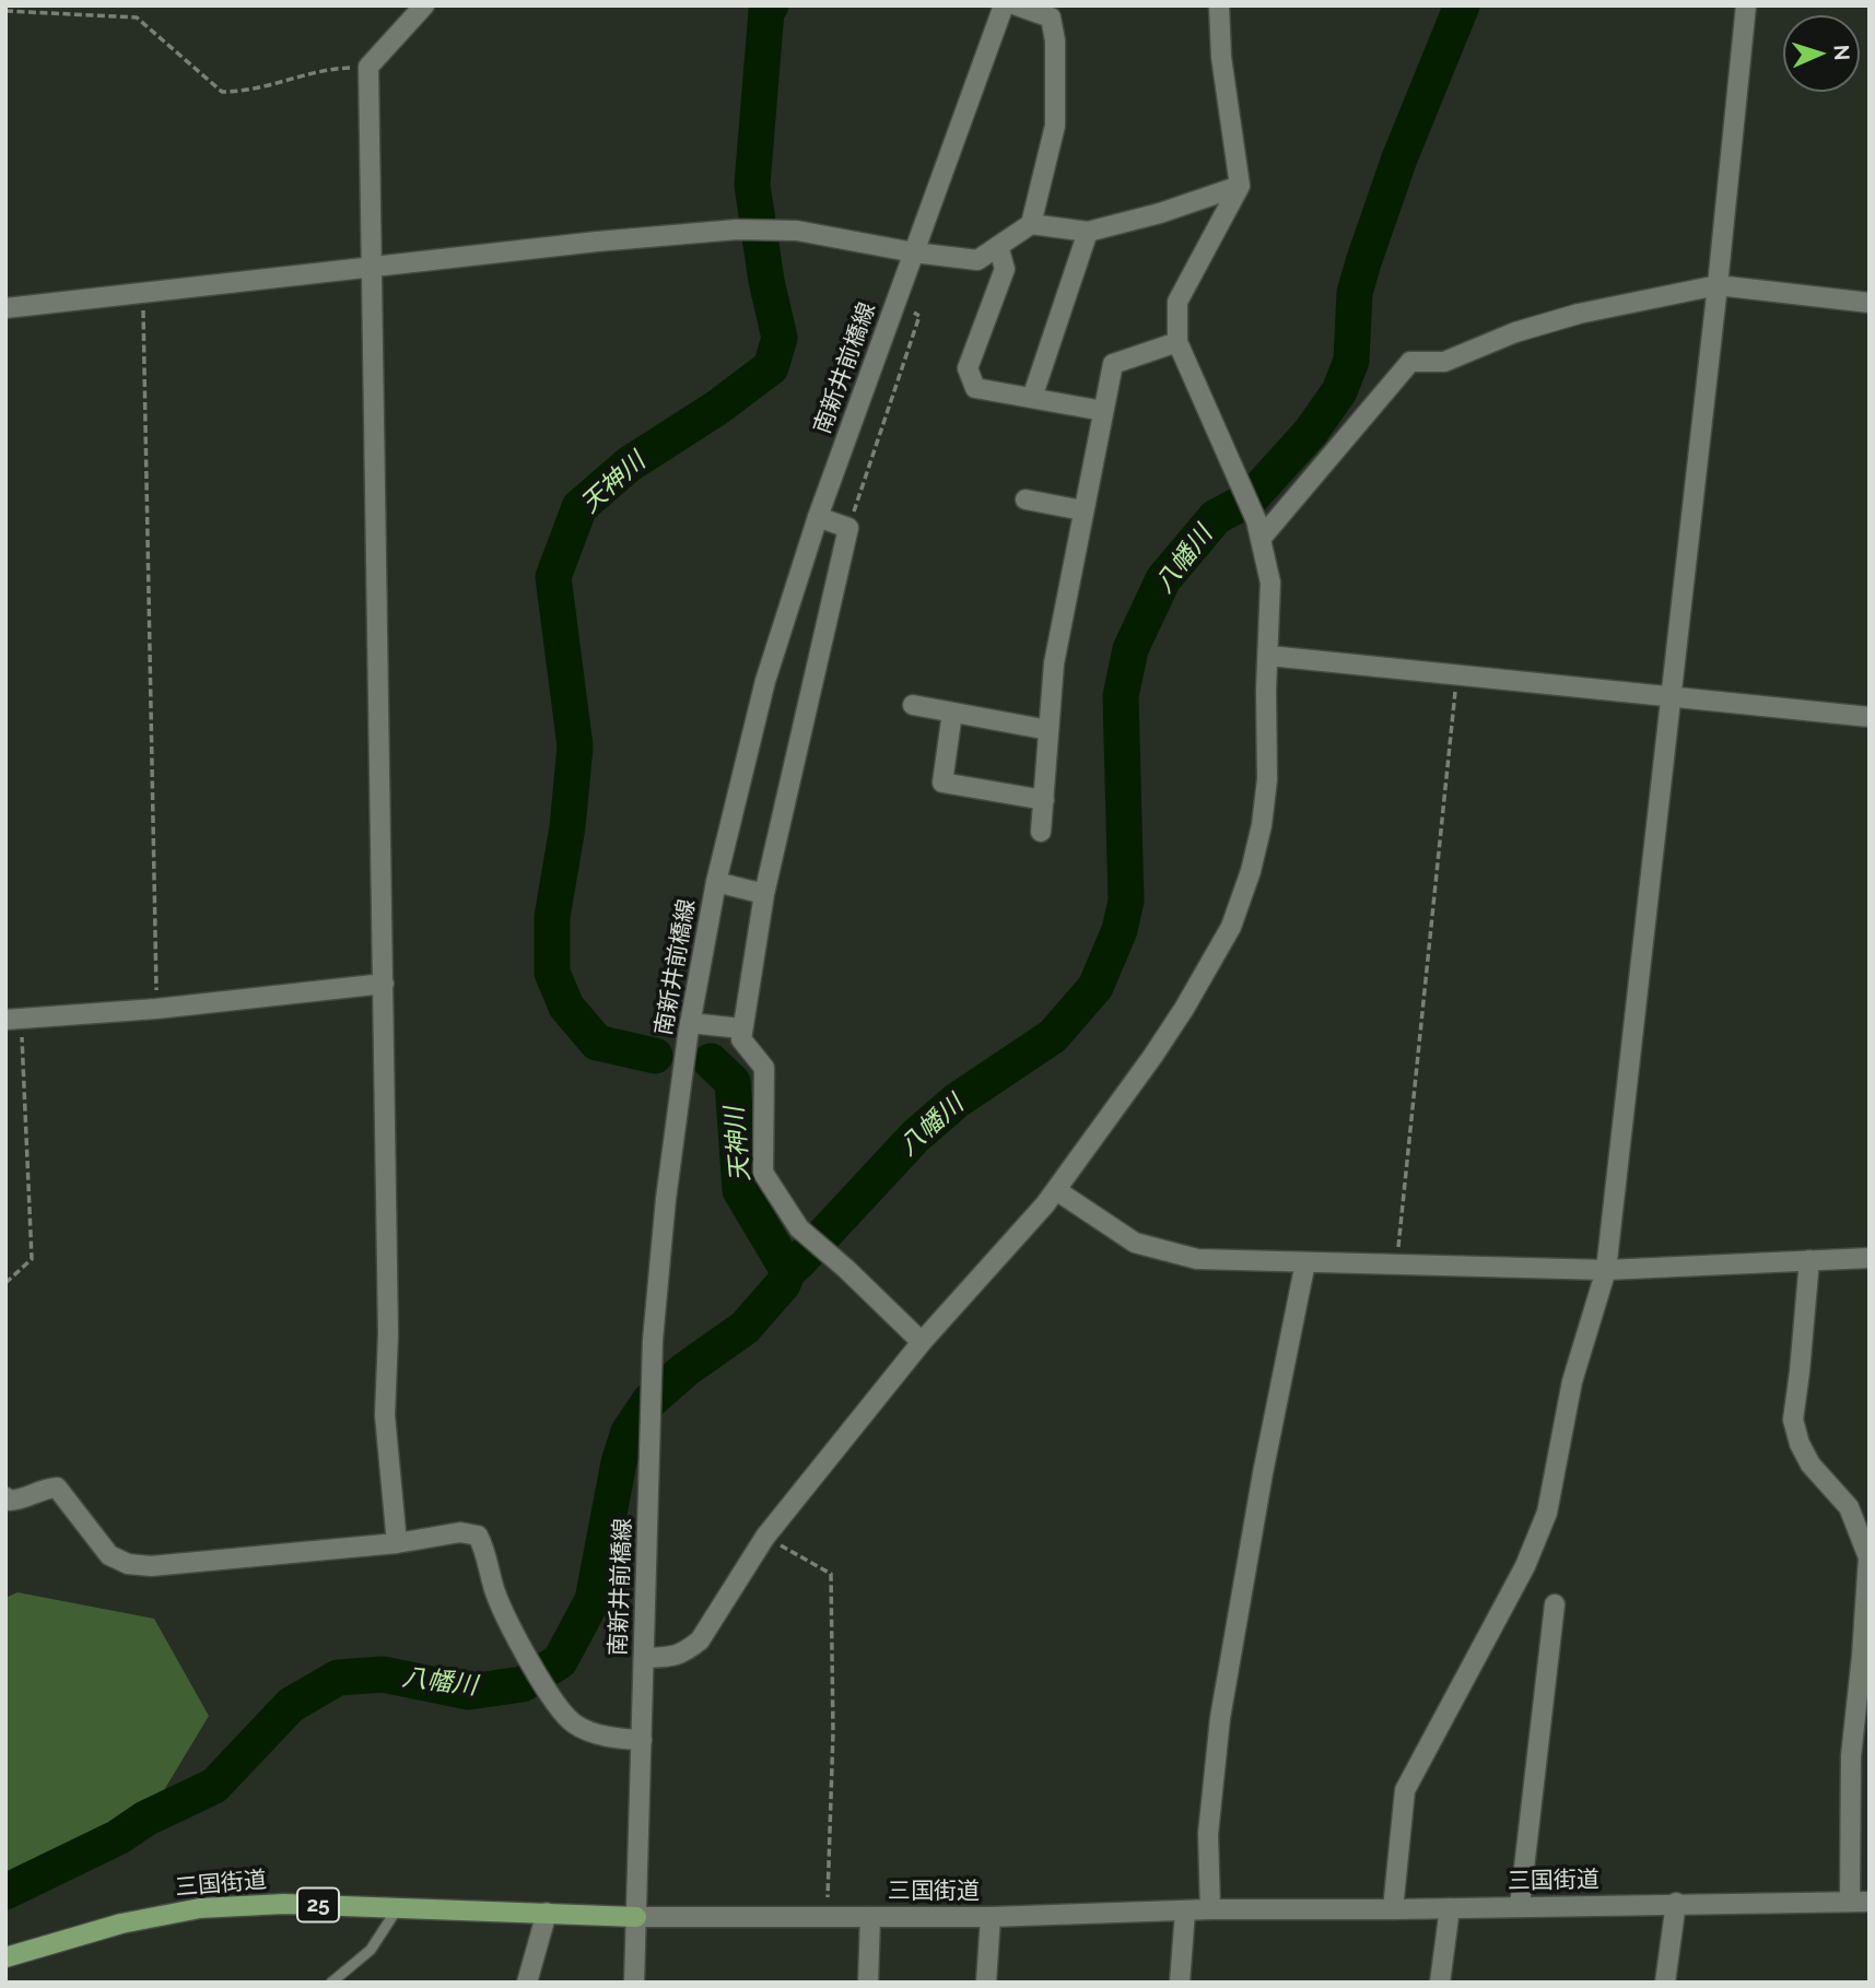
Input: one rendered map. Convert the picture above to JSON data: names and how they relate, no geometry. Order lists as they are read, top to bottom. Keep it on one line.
{"streets":{"main road":["三国街道","25"],"street":["南新井前橋線"]},"crossings":[["南新井前橋線","三国街道"]],"water":["天神川","八幡川"],"north":"right"}
